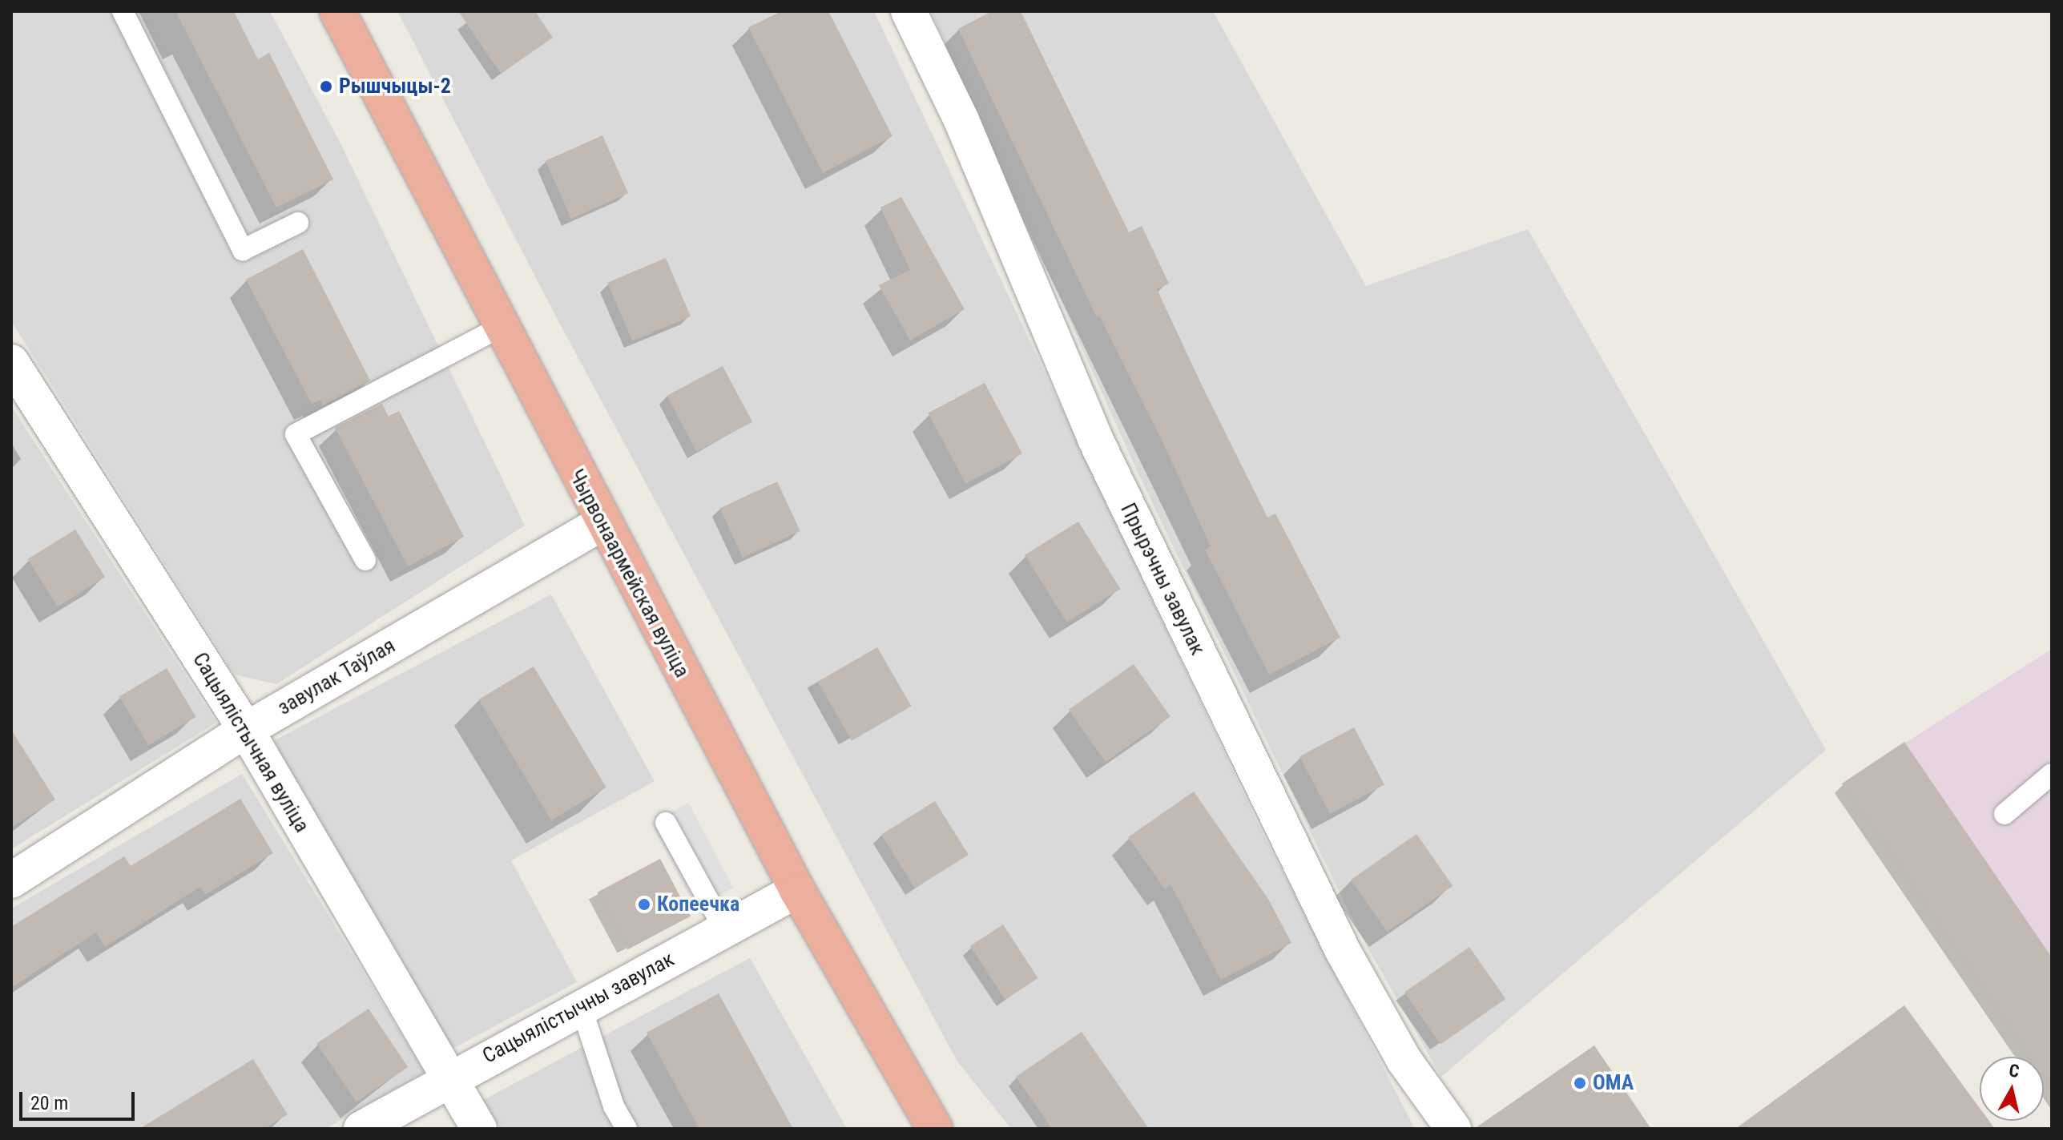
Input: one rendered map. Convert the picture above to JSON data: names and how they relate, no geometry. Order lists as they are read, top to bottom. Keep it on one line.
{"streets":{"highway":["Чырвонаармейская вуліца"],"street":["Прырэчны завулак","завулак Таўлая","Сацыялістычная вуліца","Сацыялістычны завулак"]},"crossings":[["Чырвонаармейская вуліца","завулак Таўлая"],["Чырвонаармейская вуліца","Сацыялістычны завулак"],["завулак Таўлая","Сацыялістычная вуліца"],["Сацыялістычная вуліца","Сацыялістычны завулак"]],"places":["Рышчыцы-2","Копеечка","ОМА"],"scale_bar":"20 m","north":"top"}
